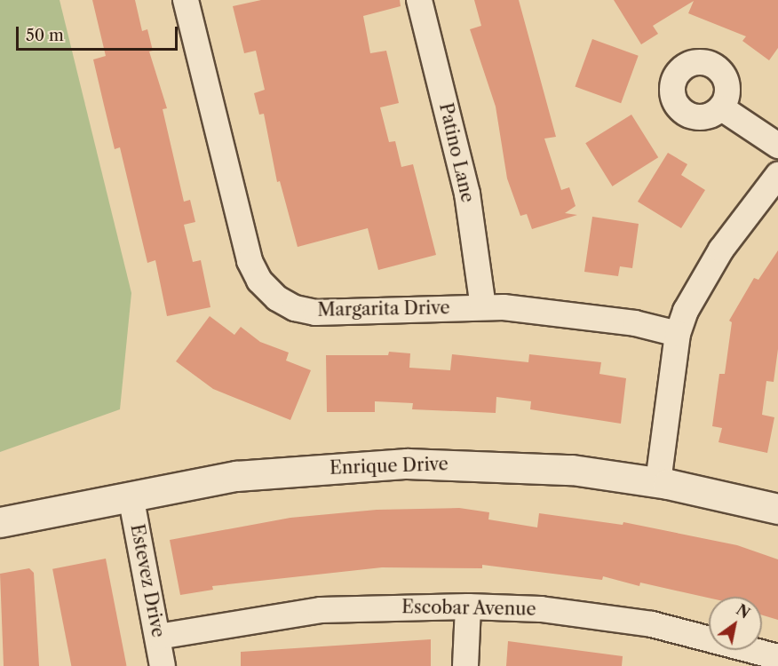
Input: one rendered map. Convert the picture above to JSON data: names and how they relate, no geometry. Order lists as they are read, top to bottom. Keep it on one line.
{"streets":{"street":["Patino Lane","Margarita Drive","Enrique Drive","Estevez Drive","Escobar Avenue"]},"crossings":[["Patino Lane","Margarita Drive"],["Enrique Drive","Estevez Drive"],["Estevez Drive","Escobar Avenue"]],"scale_bar":"50 m","north":"top right"}
